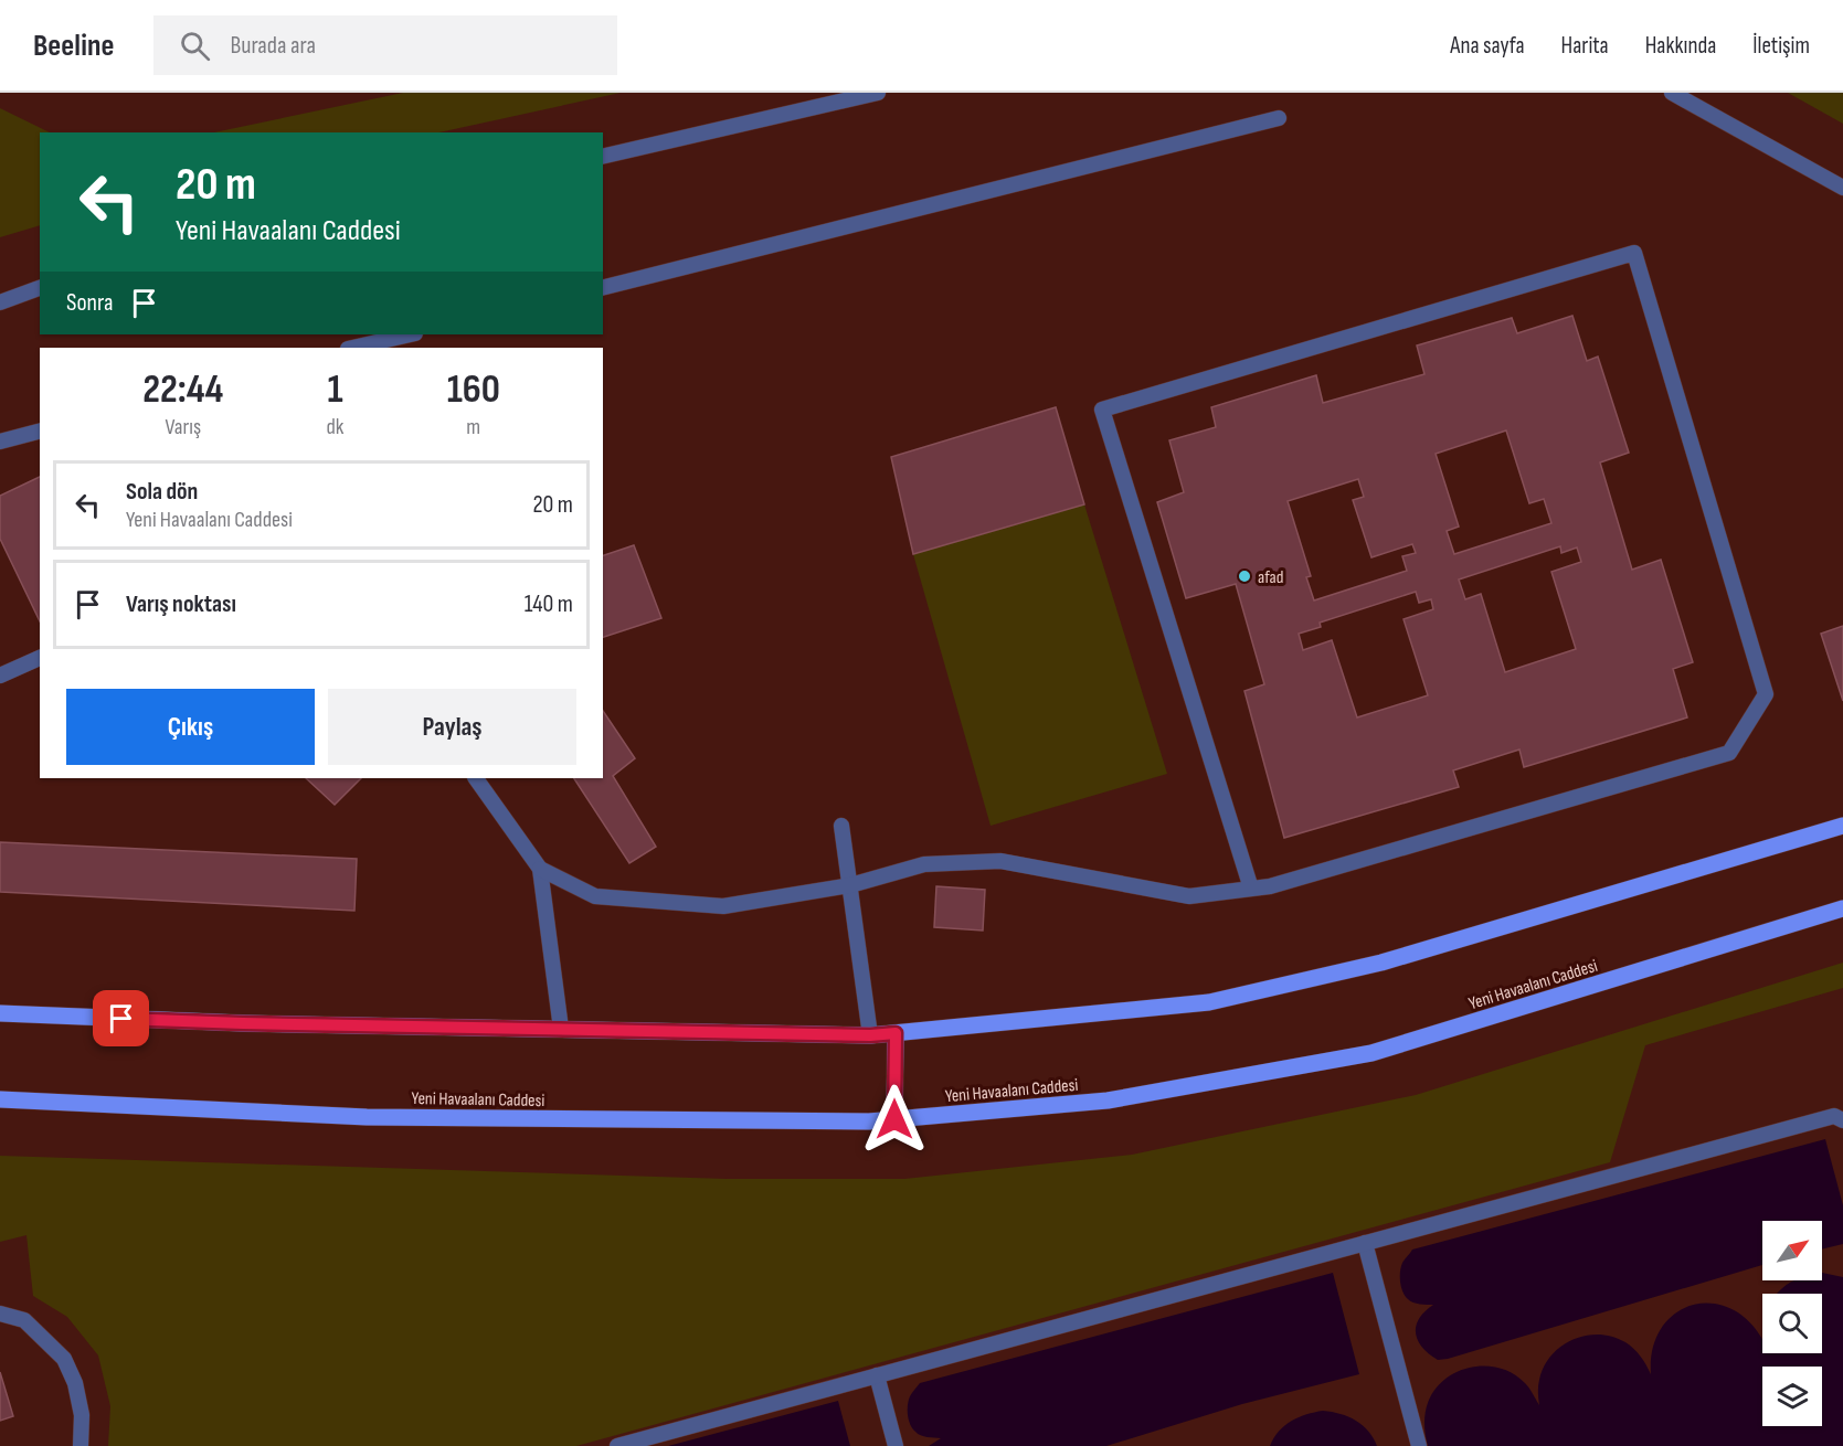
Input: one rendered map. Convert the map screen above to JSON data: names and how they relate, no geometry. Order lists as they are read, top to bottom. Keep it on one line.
{"streets":{"main road":["Yeni Havaalanı Caddesi"]},"places":["afad"],"north":"top right","page":{"header":"Beeline","search":"Burada ara","nav":["Ana sayfa","Harita","Hakkında","İletişim"],"turn":["20 m","Yeni Havaalanı Caddesi"],"then":"Sonra","eta":["22:44","Varış","1","dk","160","m"],"list":[{"name":"Sola dön","note":"Yeni Havaalanı Caddesi","value":"20 m"},{"name":"Varış noktası","value":"140 m"}],"buttons":["Çıkış","Paylaş"]}}
